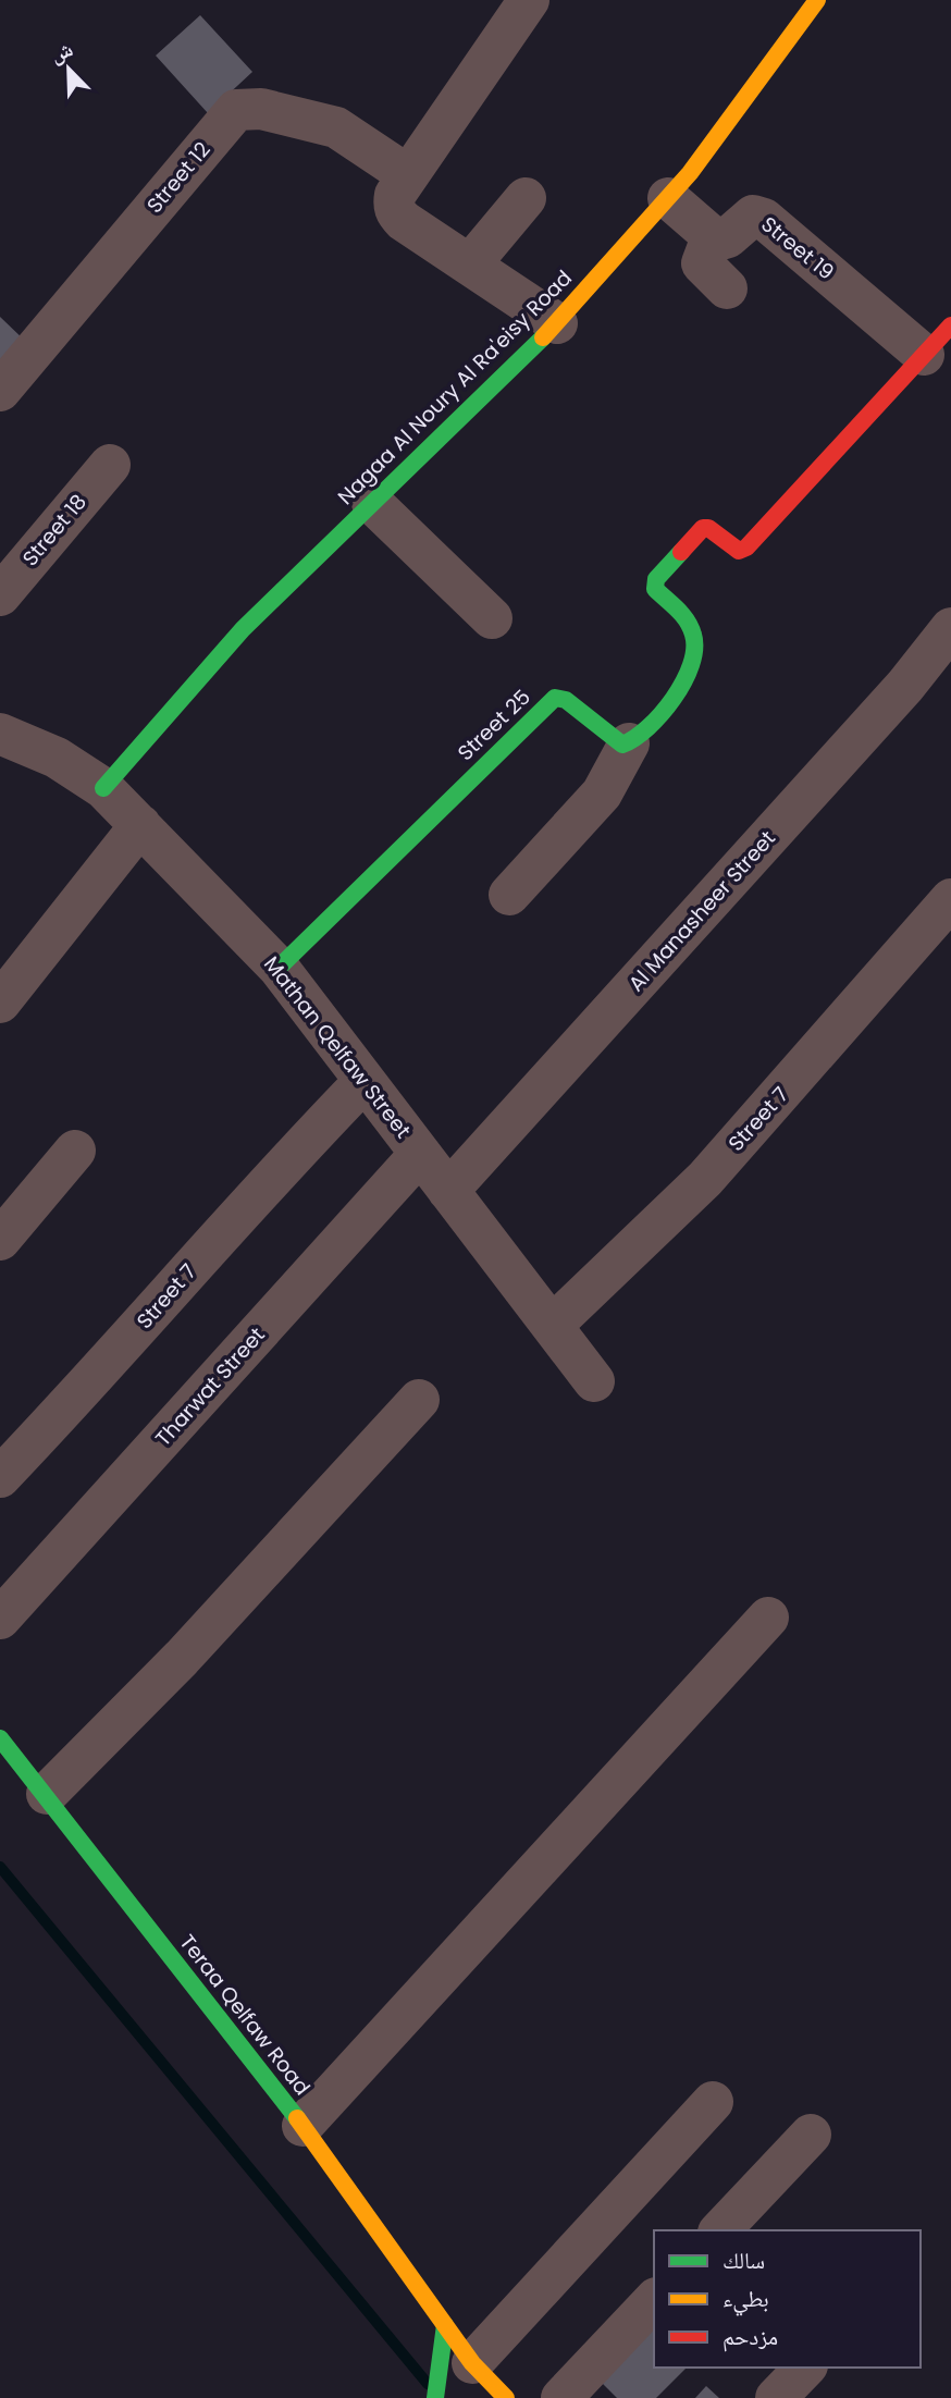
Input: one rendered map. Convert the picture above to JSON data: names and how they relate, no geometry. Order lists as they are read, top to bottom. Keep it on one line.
{"streets":{"street":["Street 12","Street 19","Nagaa Al Noury Al Ra'eisy Road","Street 18","Street 25","Al Manasheer Street","Mathan Qelfaw Street","Street 7","Tharwat Street","Teraa Qelfaw Road"]},"crossings":[["Nagaa Al Noury Al Ra'eisy Road","Mathan Qelfaw Street"],["Street 25","Mathan Qelfaw Street"],["Al Manasheer Street","Mathan Qelfaw Street"],["Mathan Qelfaw Street","Street 7"],["Mathan Qelfaw Street","Tharwat Street"]],"legend":["سالك","بطيء","مزدحم"],"north":"top left"}
